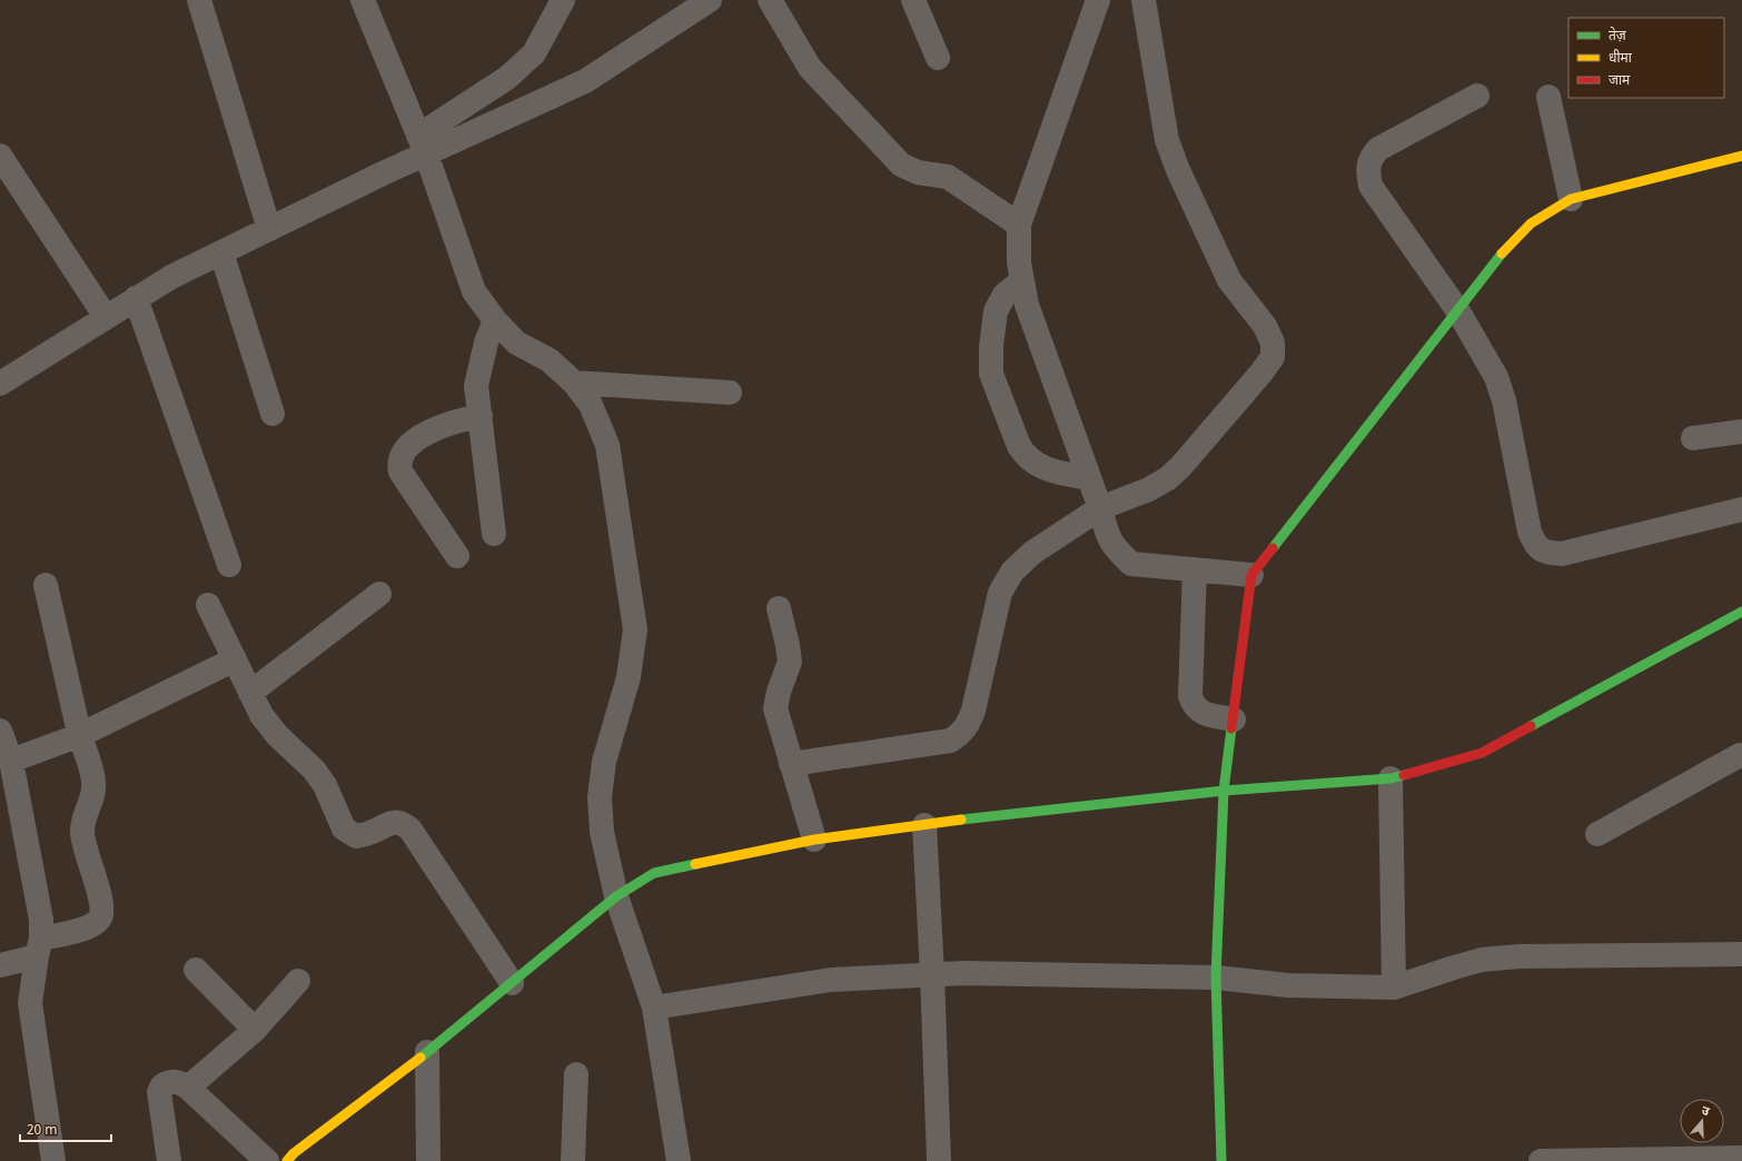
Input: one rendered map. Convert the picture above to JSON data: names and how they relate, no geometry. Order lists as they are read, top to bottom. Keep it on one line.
{"legend":["तेज़","धीमा","जाम"],"scale_bar":"20 m","north":"top"}
